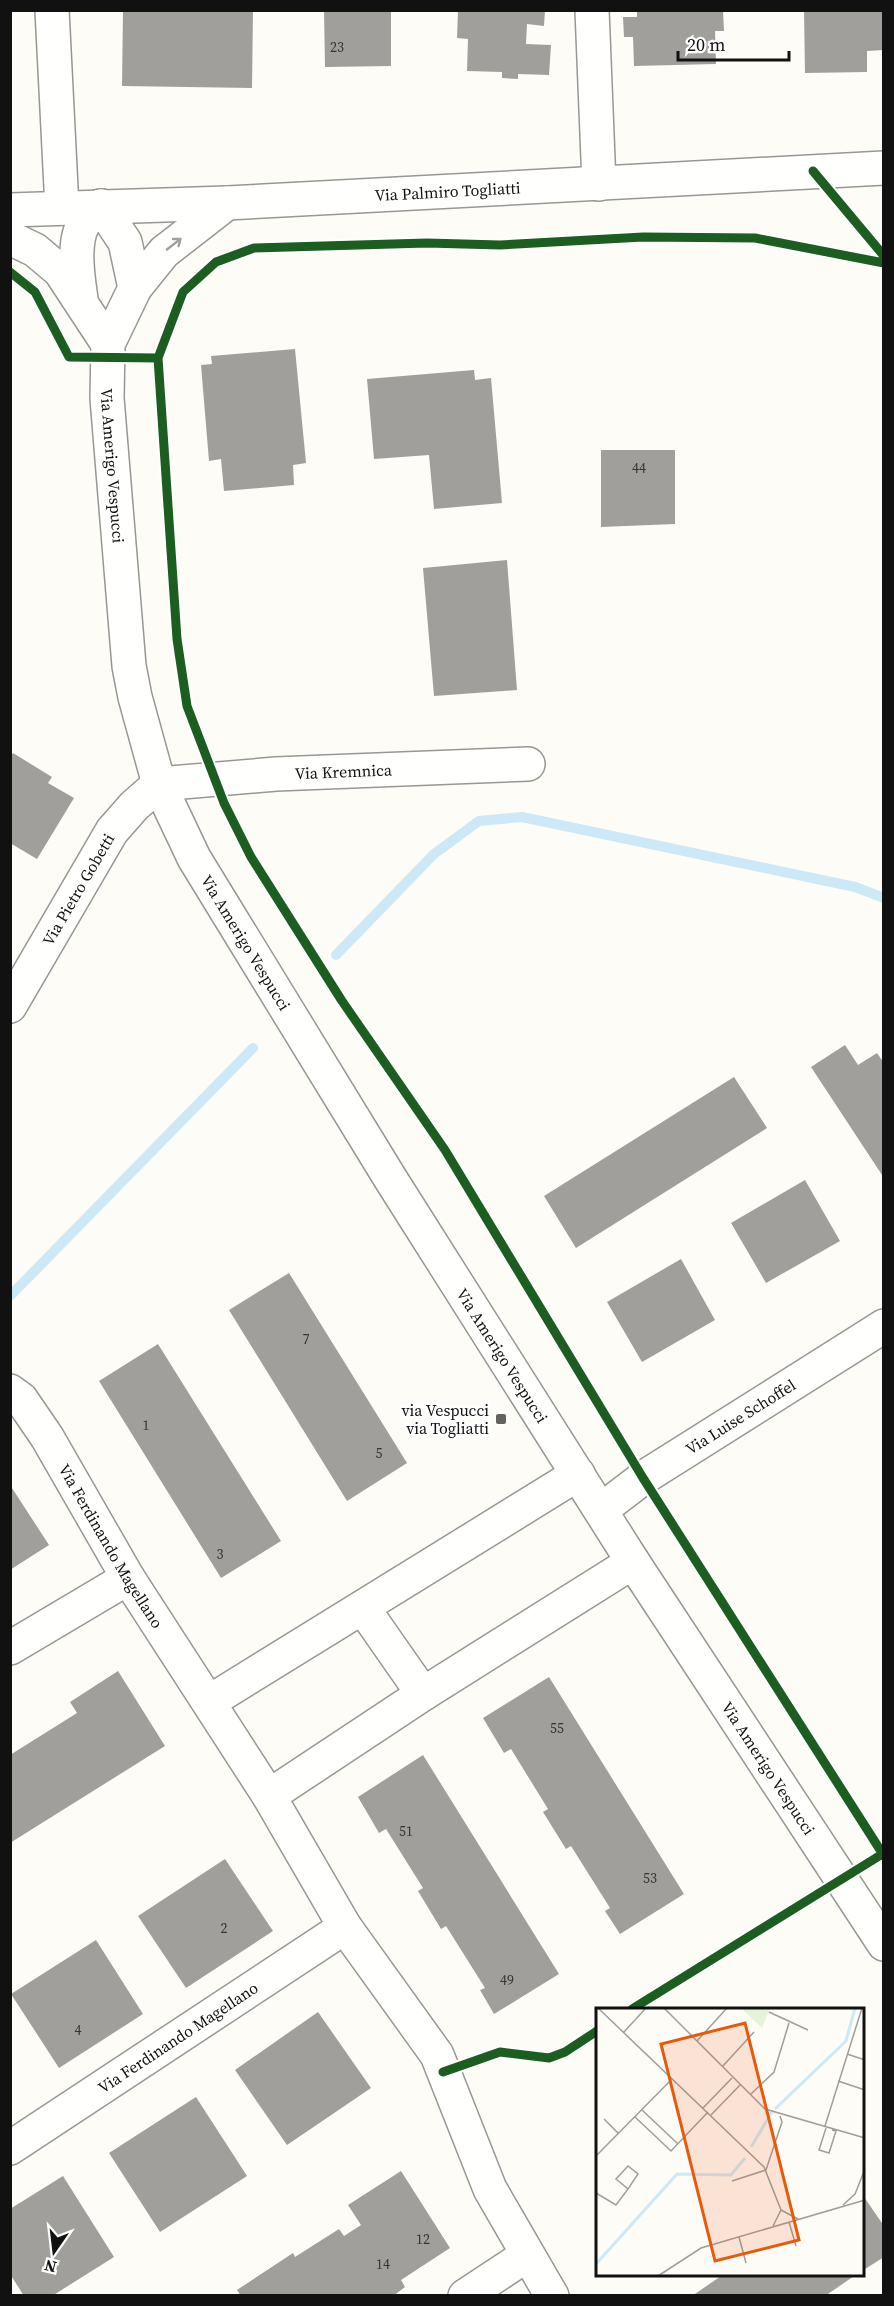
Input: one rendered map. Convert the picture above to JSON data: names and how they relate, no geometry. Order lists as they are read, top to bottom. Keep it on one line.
{"streets":{"street":["Via Palmiro Togliatti","Via Amerigo Vespucci","Via Kremnica","Via Pietro Gobetti","Via Luise Schoffel","Via Ferdinando Magellano"]},"crossings":[["Via Palmiro Togliatti","Via Amerigo Vespucci"],["Via Amerigo Vespucci","Via Kremnica"],["Via Amerigo Vespucci","Via Pietro Gobetti"],["Via Amerigo Vespucci","Via Luise Schoffel"],["Via Kremnica","Via Pietro Gobetti"]],"places":{"transit":["via Vespucci via Togliatti"]},"house_numbers":["23","44","7","1","5","3","55","51","53","2","49","4","12","14"],"scale_bar":"20 m","north":"bottom"}
